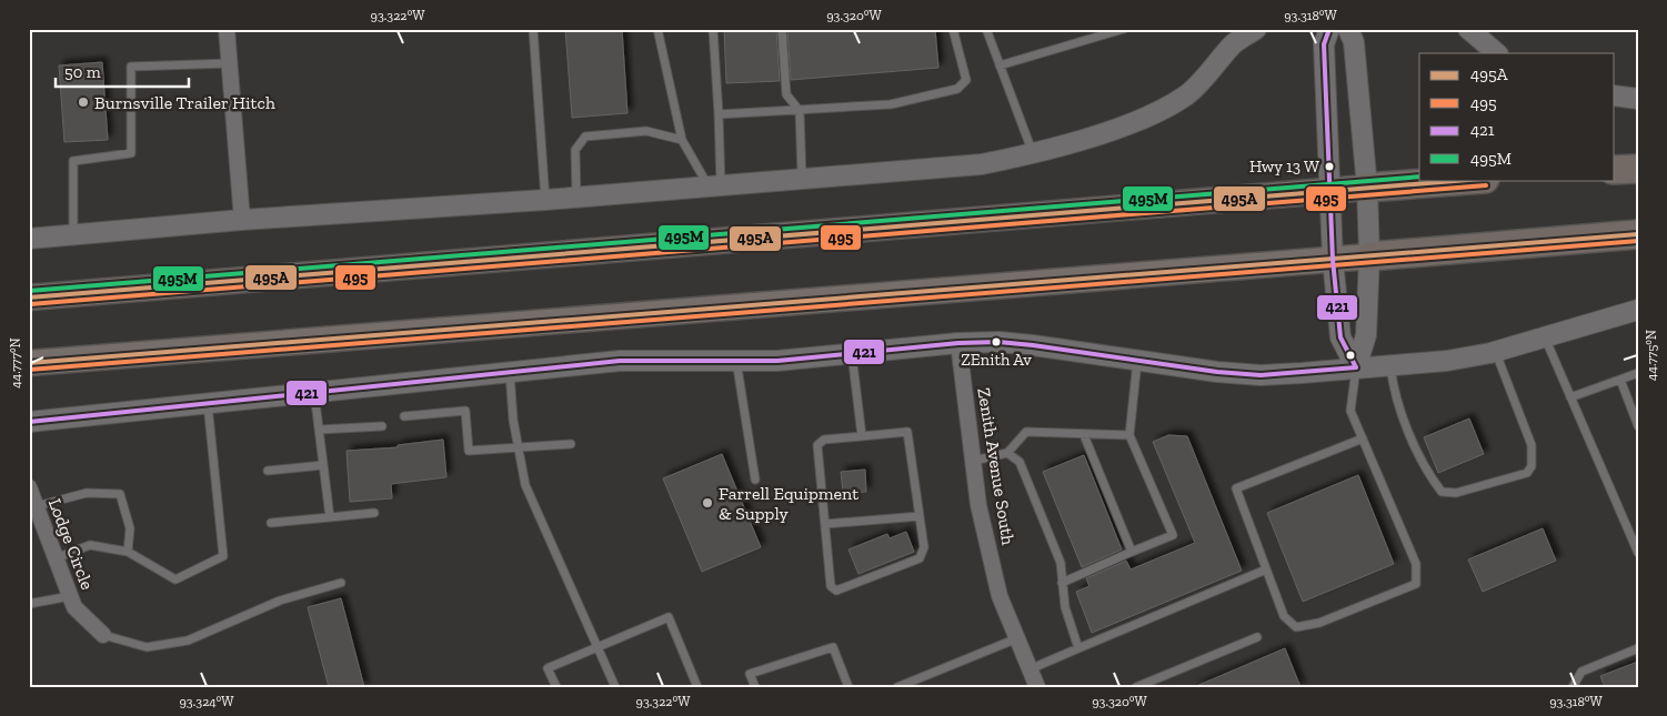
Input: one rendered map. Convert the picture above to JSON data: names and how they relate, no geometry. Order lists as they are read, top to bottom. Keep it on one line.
{"streets":{"street":["Zenith Avenue South","Lodge Circle"]},"places":["Burnsville Trailer Hitch","Hwy 13 W","ZEnith Av","Farrell Equipment & Supply"],"lines":["transit line 421","transit line 495M","transit line 495A","transit line 495"],"legend":["495A","495","421","495M"],"scale_bar":"50 m","coordinates":["93.322°W","93.320°W","93.318°W","44.775°N","44.777°N","93.324°W"]}
